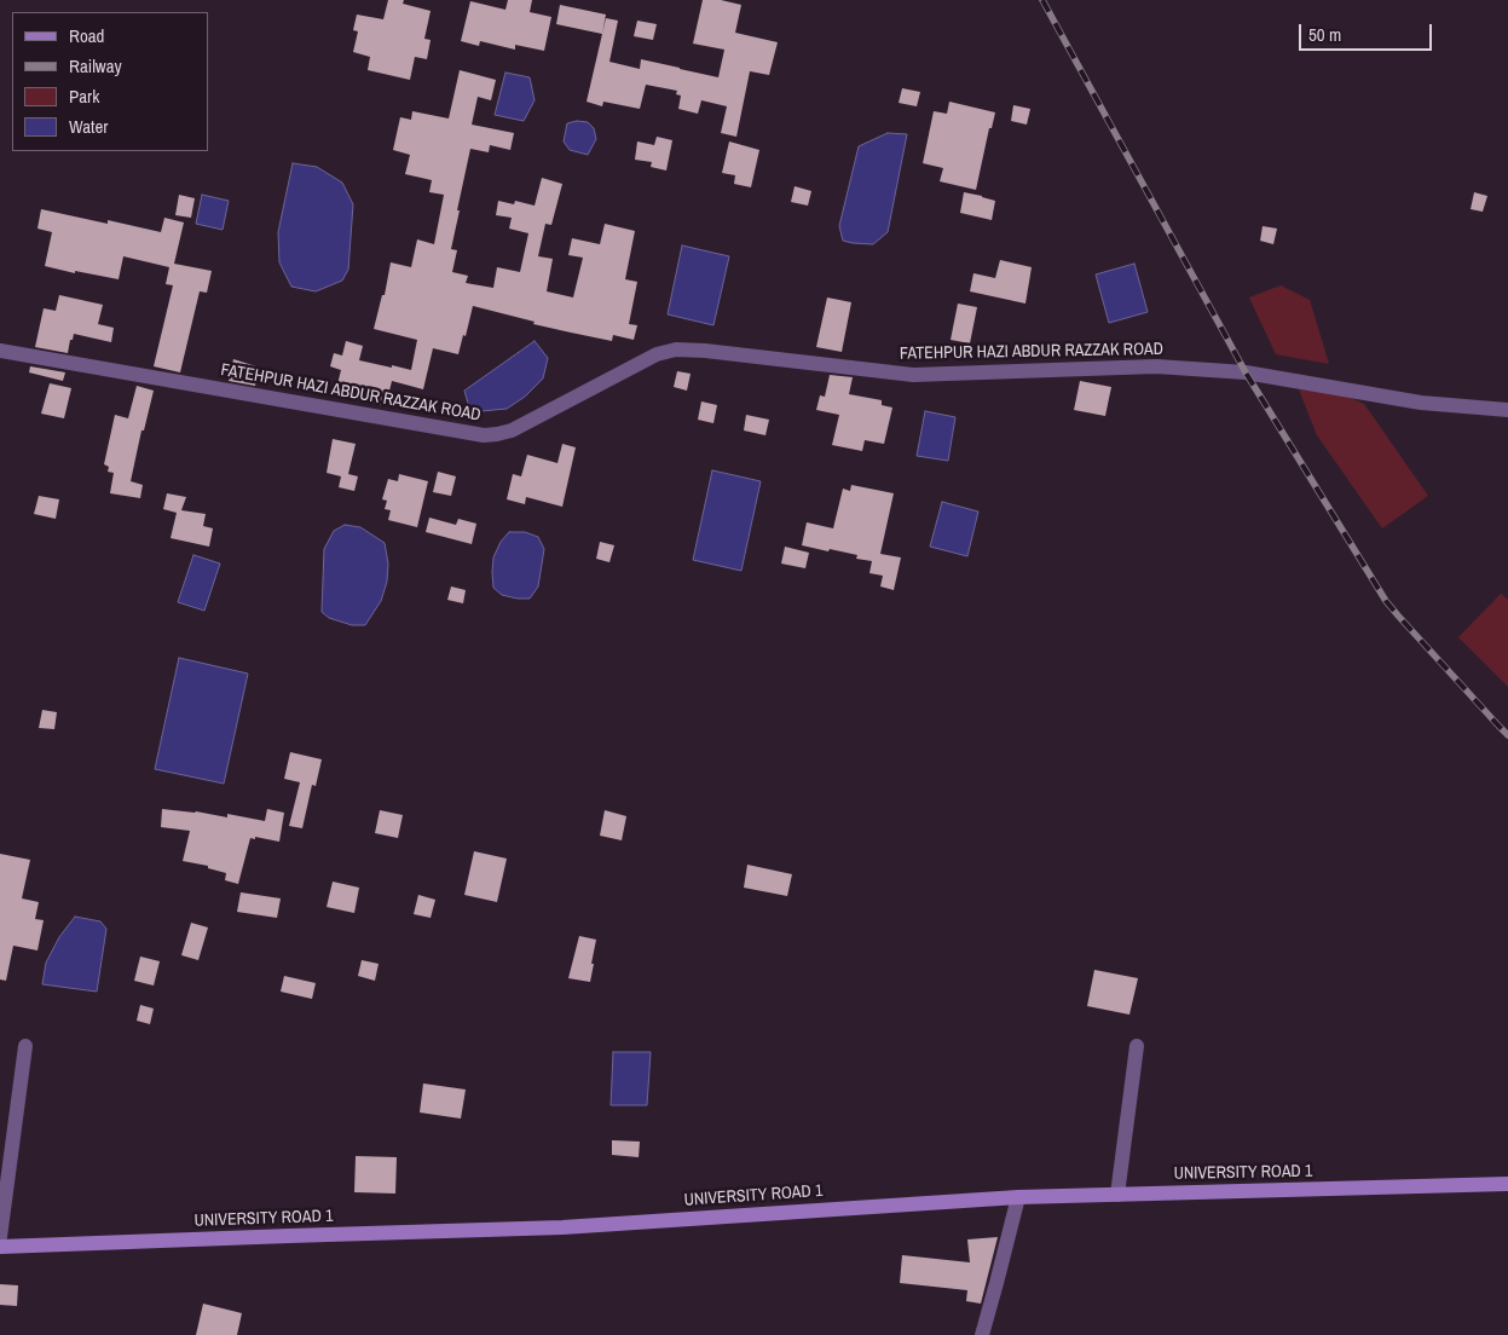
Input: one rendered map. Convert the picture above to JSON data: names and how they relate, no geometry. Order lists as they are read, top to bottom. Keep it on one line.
{"streets":{"main road":["UNIVERSITY ROAD 1"],"street":["FATEHPUR HAZI ABDUR RAZZAK ROAD"]},"legend":["Road","Railway","Park","Water"],"scale_bar":"50 m"}
